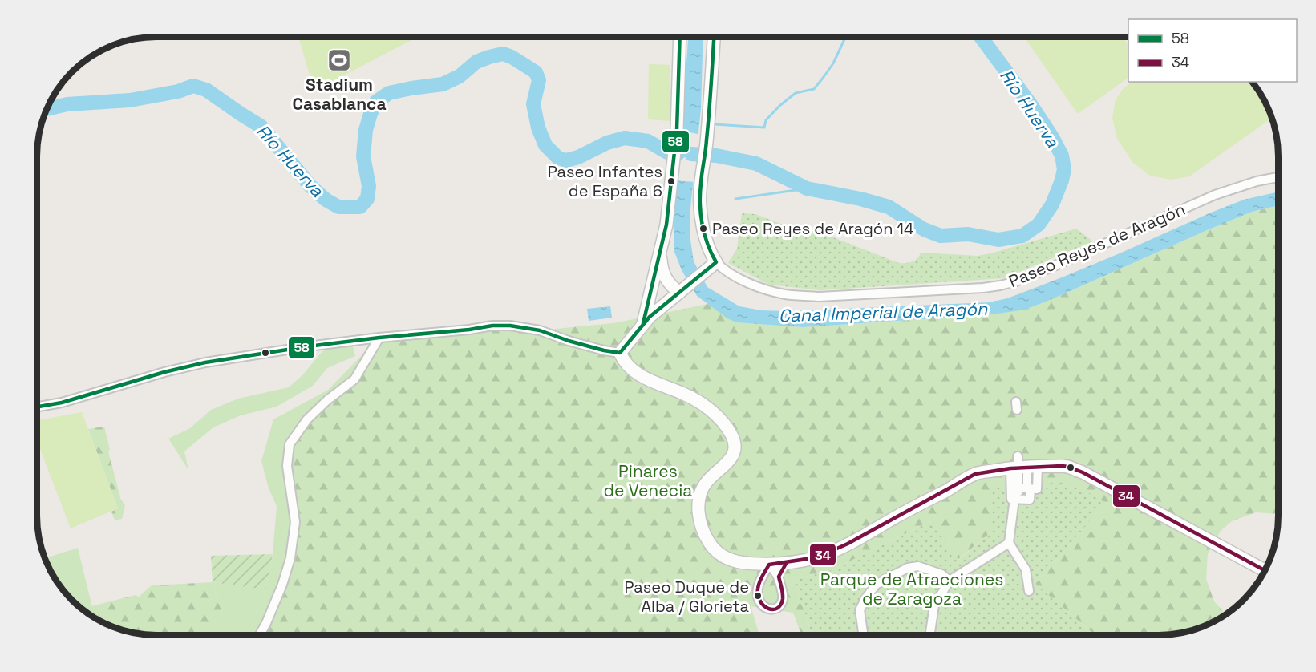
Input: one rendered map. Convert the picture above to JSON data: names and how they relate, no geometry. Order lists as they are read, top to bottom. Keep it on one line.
{"streets":{"street":["Paseo Reyes de Aragón"]},"water":["Río Huerva","Canal Imperial de Aragón"],"parks":["Pinares de Venecia","Parque de Atracciones de Zaragoza"],"places":{"sports":["Stadium Casablanca"],"other":["Paseo Infantes de España 6","Paseo Reyes de Aragón 14","Paseo Duque de Alba / Glorieta"]},"lines":["transit line 58","transit line 34"],"legend":["58","34"]}
